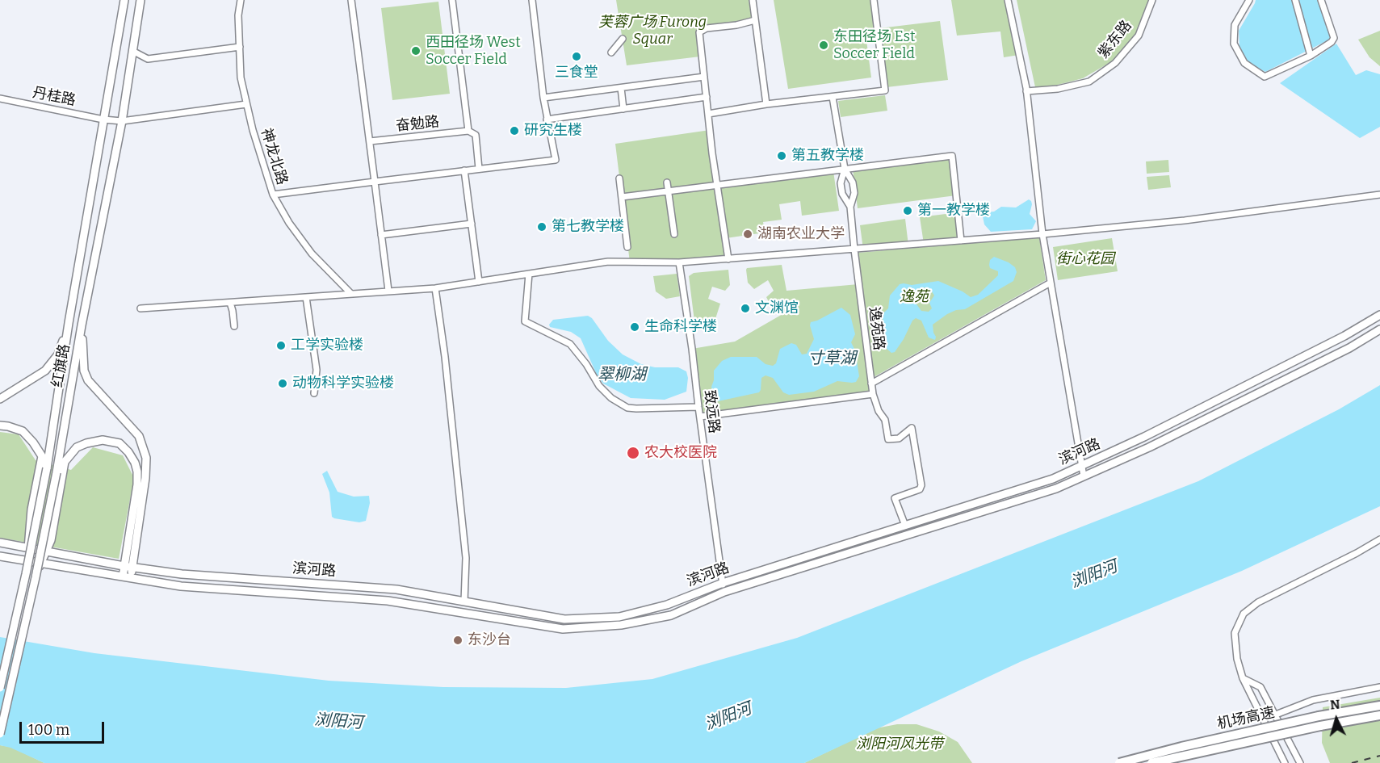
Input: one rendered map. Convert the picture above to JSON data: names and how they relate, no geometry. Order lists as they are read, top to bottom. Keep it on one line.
{"streets":{"highway":["机场高速"],"main road":["红旗路","滨河路"],"street":["紫东路","丹桂路","奋勉路","神龙北路","逸苑路","致远路"]},"crossings":[["丹桂路","神龙北路"],["丹桂路","红旗路"],["逸苑路","滨河路"],["致远路","滨河路"]],"water":["寸草湖","翠柳湖","浏阳河"],"parks":["芙蓉广场 Furong Squar","街心花园","逸苑","浏阳河风光带"],"places":["东田径场 Est Soccer Field","西田径场 West Soccer Field","三食堂","研究生楼","第五教学楼","第一教学楼","第七教学楼","湖南农业大学","文渊馆","生命科学楼","工学实验楼","动物科学实验楼","农大校医院","东沙台"],"scale_bar":"100 m","north":"top"}
